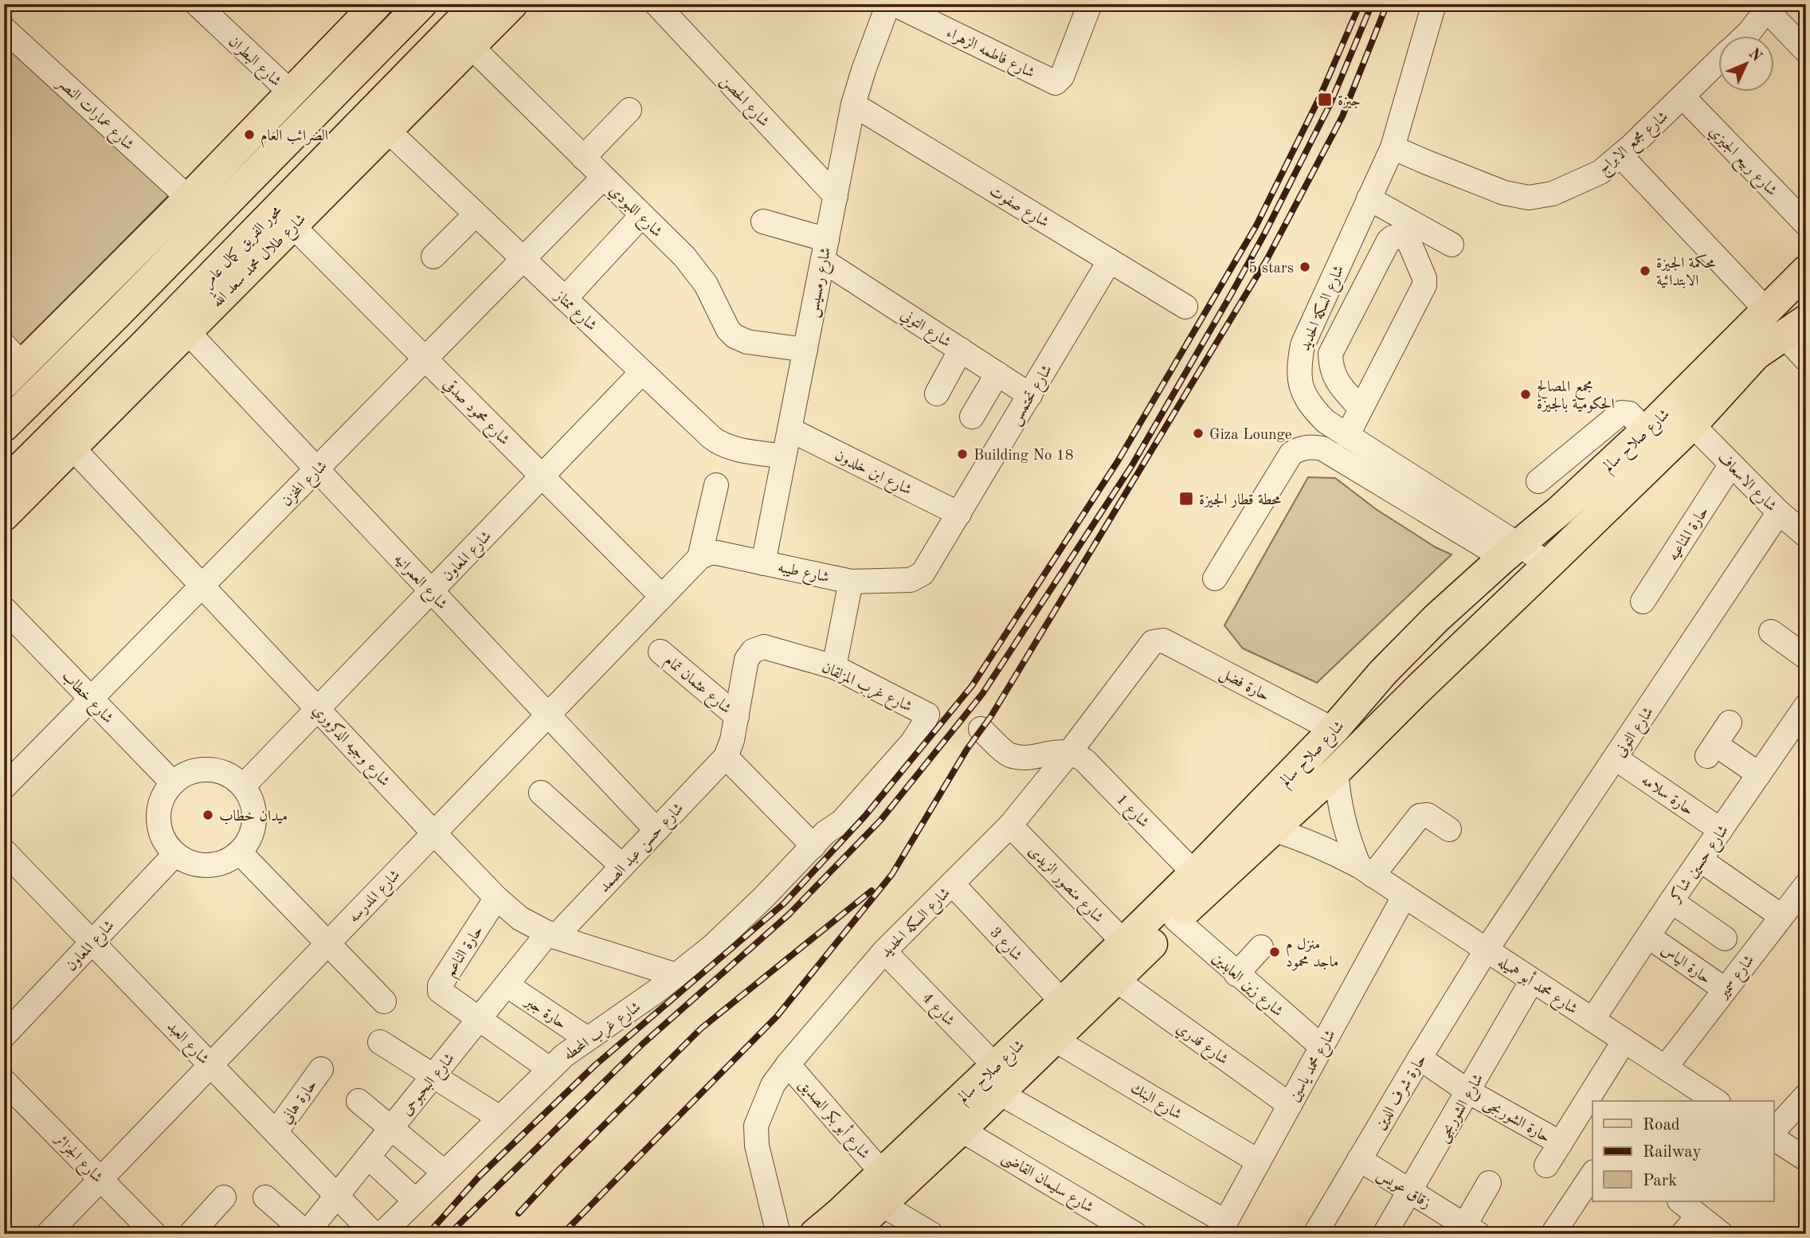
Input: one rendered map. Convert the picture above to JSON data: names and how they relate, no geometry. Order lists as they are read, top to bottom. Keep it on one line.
{"streets":{"main road":["محور الفريق كمال عامر","شارع طلال محمد سعد الله","شارع صلاح سالم"],"street":["شارع فاطمه الزهراء","شارع البطران","شارع الحصن","شارع عمارات النصر","شارع مجمع الابراج","شارع ربيع الجيزي","شارع صفوت","شارع اللبودي","شارع رمسيس","شارع السكة الحديد","شارع ممتاز","شارع التوني","شارع تحتمس","شارع محمود صدقي","شارع ابن خلدون","شارع الاسعاف","شارع المخزن","حارة المناعيه","شارع المعاون","شارع طيبه","شارع العمرانيه","شارع عثمان تمام","حارة فضل","شارع غرب المزلقان","شارع خطاب","شارع التونى","شارع وجيه الدكروري","حارة سلامه","شارع 1","شارع حسن عبد الصمد","شارع حسين شاكر","شارع منصور الزيدى","شارع المدرسه","شارع السكه الحديد","شارع 3","حارة الناعم","حارة الياس","شارع سمير","شارع زين العابدين","شارع محمد أبو هميله","شارع 4","حارة جبر","شارع غرب المحطه","شارع العبد","شارع قدري","شارع محمد ياسين","شارع البحبوحى","حارة شرف الدين","شارع البنك","حارة هاني","شارع الشوربجى","شارع أبو بكر الصديق","حارة الشوربجى","شارع الجزائر","شارع سليمان القاضى","زقاق عويس"]},"crossings":[["شارع الحصن","شارع رمسيس"],["شارع مجمع الابراج","شارع ربيع الجيزي"],["شارع مجمع الابراج","شارع السكة الحديد"],["شارع صفوت","شارع رمسيس"],["شارع صفوت","شارع تحتمس"],["شارع اللبودي","شارع طلال محمد سعد الله"],["شارع اللبودي","شارع رمسيس"],["شارع اللبودي","شارع المخزن"],["شارع طلال محمد سعد الله","شارع ممتاز"],["شارع طلال محمد سعد الله","شارع محمود صدقي"],["شارع طلال محمد سعد الله","شارع العمرانيه"],["شارع طلال محمد سعد الله","شارع وجيه الدكروري"],["شارع رمسيس","شارع ممتاز"],["شارع رمسيس","شارع التوني"],["شارع رمسيس","شارع ابن خلدون"],["شارع رمسيس","شارع طيبه"],["شارع السكة الحديد","شارع صلاح سالم"],["شارع ممتاز","شارع المخزن"],["شارع ممتاز","شارع المعاون"],["شارع التوني","شارع تحتمس"],["شارع تحتمس","شارع ابن خلدون"],["شارع تحتمس","شارع طيبه"],["شارع محمود صدقي","شارع المخزن"],["شارع محمود صدقي","شارع المعاون"],["شارع محمود صدقي","شارع المدرسه"],["شارع صلاح سالم","شارع الاسعاف"],["شارع صلاح سالم","حارة فضل"],["شارع صلاح سالم","شارع 1"],["شارع صلاح سالم","شارع منصور الزيدى"],["شارع صلاح سالم","شارع 3"],["شارع صلاح سالم","شارع زين العابدين"],["شارع صلاح سالم","شارع محمد أبو هميله"],["شارع صلاح سالم","شارع 4"],["شارع صلاح سالم","شارع قدري"],["شارع صلاح سالم","شارع البنك"],["شارع صلاح سالم","شارع أبو بكر الصديق"],["شارع صلاح سالم","شارع سليمان القاضى"],["شارع الاسعاف","حارة المناعيه"],["شارع الاسعاف","شارع التونى"],["شارع المخزن","شارع العمرانيه"],["شارع المخزن","شارع خطاب"],["شارع المخزن","شارع وجيه الدكروري"],["شارع المعاون","شارع العمرانيه"],["شارع المعاون","شارع خطاب"],["شارع المعاون","شارع وجيه الدكروري"],["شارع المعاون","شارع العبد"],["شارع طيبه","شارع المدرسه"],["شارع العمرانيه","شارع حسن عبد الصمد"],["شارع العمرانيه","شارع المدرسه"],["شارع عثمان تمام","شارع غرب المزلقان"],["حارة فضل","شارع السكه الحديد"],["شارع غرب المزلقان","شارع حسن عبد الصمد"],["شارع غرب المزلقان","شارع غرب المحطه"],["شارع التونى","حارة سلامه"],["شارع التونى","شارع محمد أبو هميله"],["شارع التونى","حارة شرف الدين"],["شارع وجيه الدكروري","شارع حسن عبد الصمد"],["شارع وجيه الدكروري","شارع المدرسه"],["شارع وجيه الدكروري","حارة الناعم"],["شارع وجيه الدكروري","شارع غرب المحطه"],["شارع وجيه الدكروري","شارع البحبوحى"],["حارة سلامه","شارع حسين شاكر"],["شارع 1","شارع السكه الحديد"],["شارع حسن عبد الصمد","شارع البحبوحى"],["شارع حسين شاكر","حارة الياس"],["شارع حسين شاكر","شارع محمد أبو هميله"],["شارع منصور الزيدى","شارع السكه الحديد"],["شارع المدرسه","شارع العبد"],["شارع المدرسه","شارع الجزائر"],["شارع السكه الحديد","شارع 3"],["شارع السكه الحديد","شارع 4"],["شارع السكه الحديد","شارع أبو بكر الصديق"],["حارة الناعم","شارع غرب المحطه"],["حارة الناعم","شارع البحبوحى"],["حارة الياس","شارع سمير"],["شارع سمير","شارع محمد أبو هميله"],["شارع زين العابدين","شارع محمد ياسين"],["شارع محمد أبو هميله","شارع محمد ياسين"],["شارع محمد أبو هميله","حارة شرف الدين"],["شارع محمد أبو هميله","شارع الشوربجى"],["شارع 4","شارع محمد ياسين"],["حارة جبر","شارع غرب المحطه"],["حارة جبر","شارع البحبوحى"],["شارع العبد","شارع البحبوحى"],["شارع العبد","حارة هاني"],["شارع قدري","شارع محمد ياسين"],["شارع محمد ياسين","شارع البنك"],["حارة شرف الدين","حارة الشوربجى"],["حارة شرف الدين","زقاق عويس"],["شارع الشوربجى","حارة الشوربجى"],["شارع الشوربجى","زقاق عويس"]],"places":{"transit":["جيزة","محطة قطار الجيزة"],"other":["الضرائب العام","5 stars","محكمة الجيزة الابتدائية","مجمع المصالح الحكومية بالجيزة","Giza Lounge","Building No 18","ميدان خطاب","منزل م ماجد محمود"]},"legend":["Road","Railway","Park"],"north":"top right"}
